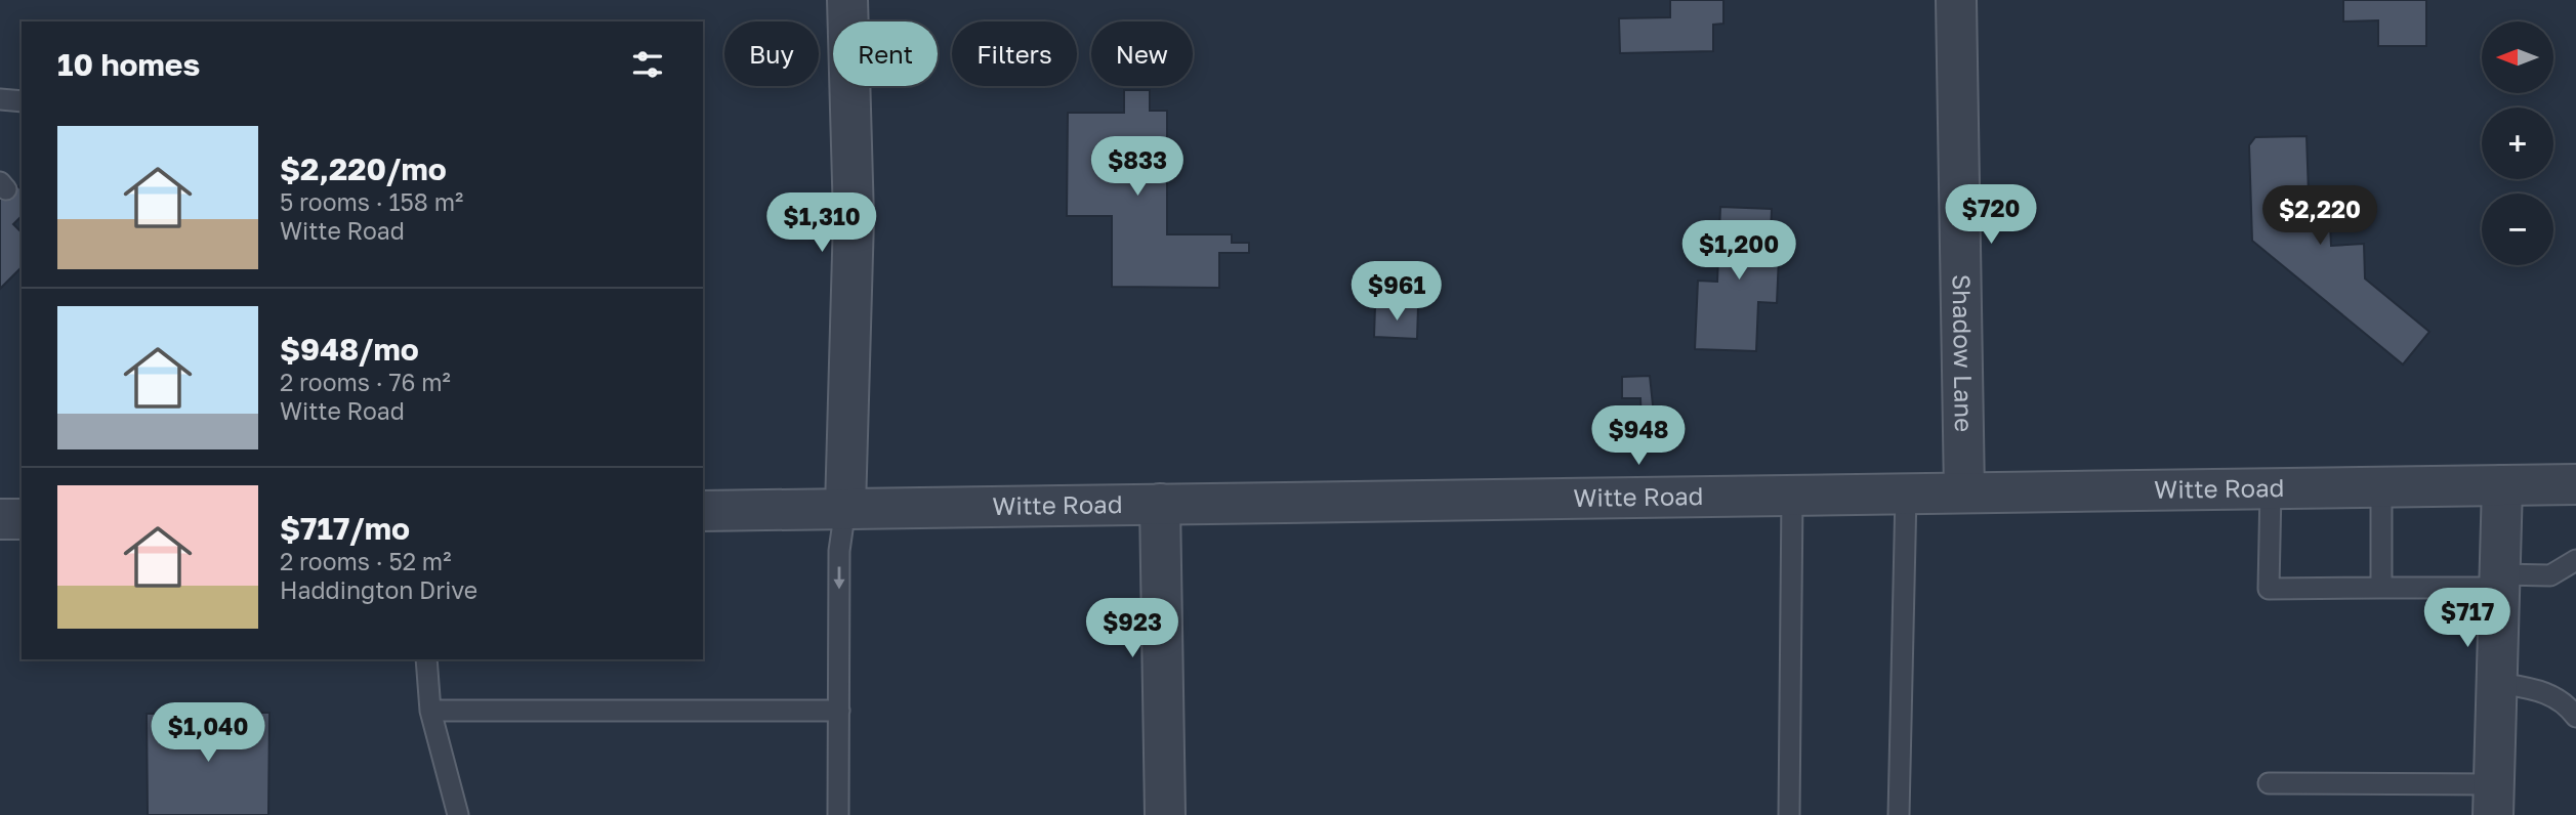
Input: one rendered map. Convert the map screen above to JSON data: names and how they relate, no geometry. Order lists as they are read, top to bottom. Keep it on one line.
{"streets":{"street":["Shadow Lane","Witte Road"]},"crossings":[["Shadow Lane","Witte Road"]],"north":"left","page":{"map_buttons":["+","−"],"chip":["Buy","Rent","Filters","New"],"heading":"10 homes","list":[{"name":"$2,220/mo","note":"5 rooms · 158 m² · Witte Road"},{"name":"$948/mo","note":"2 rooms · 76 m² · Witte Road"},{"name":"$717/mo","note":"2 rooms · 52 m² · Haddington Drive"}],"price":["$833","$720","$2,220","$1,310","$1,200","$961","$948","$717","$923","$1,040"]}}
